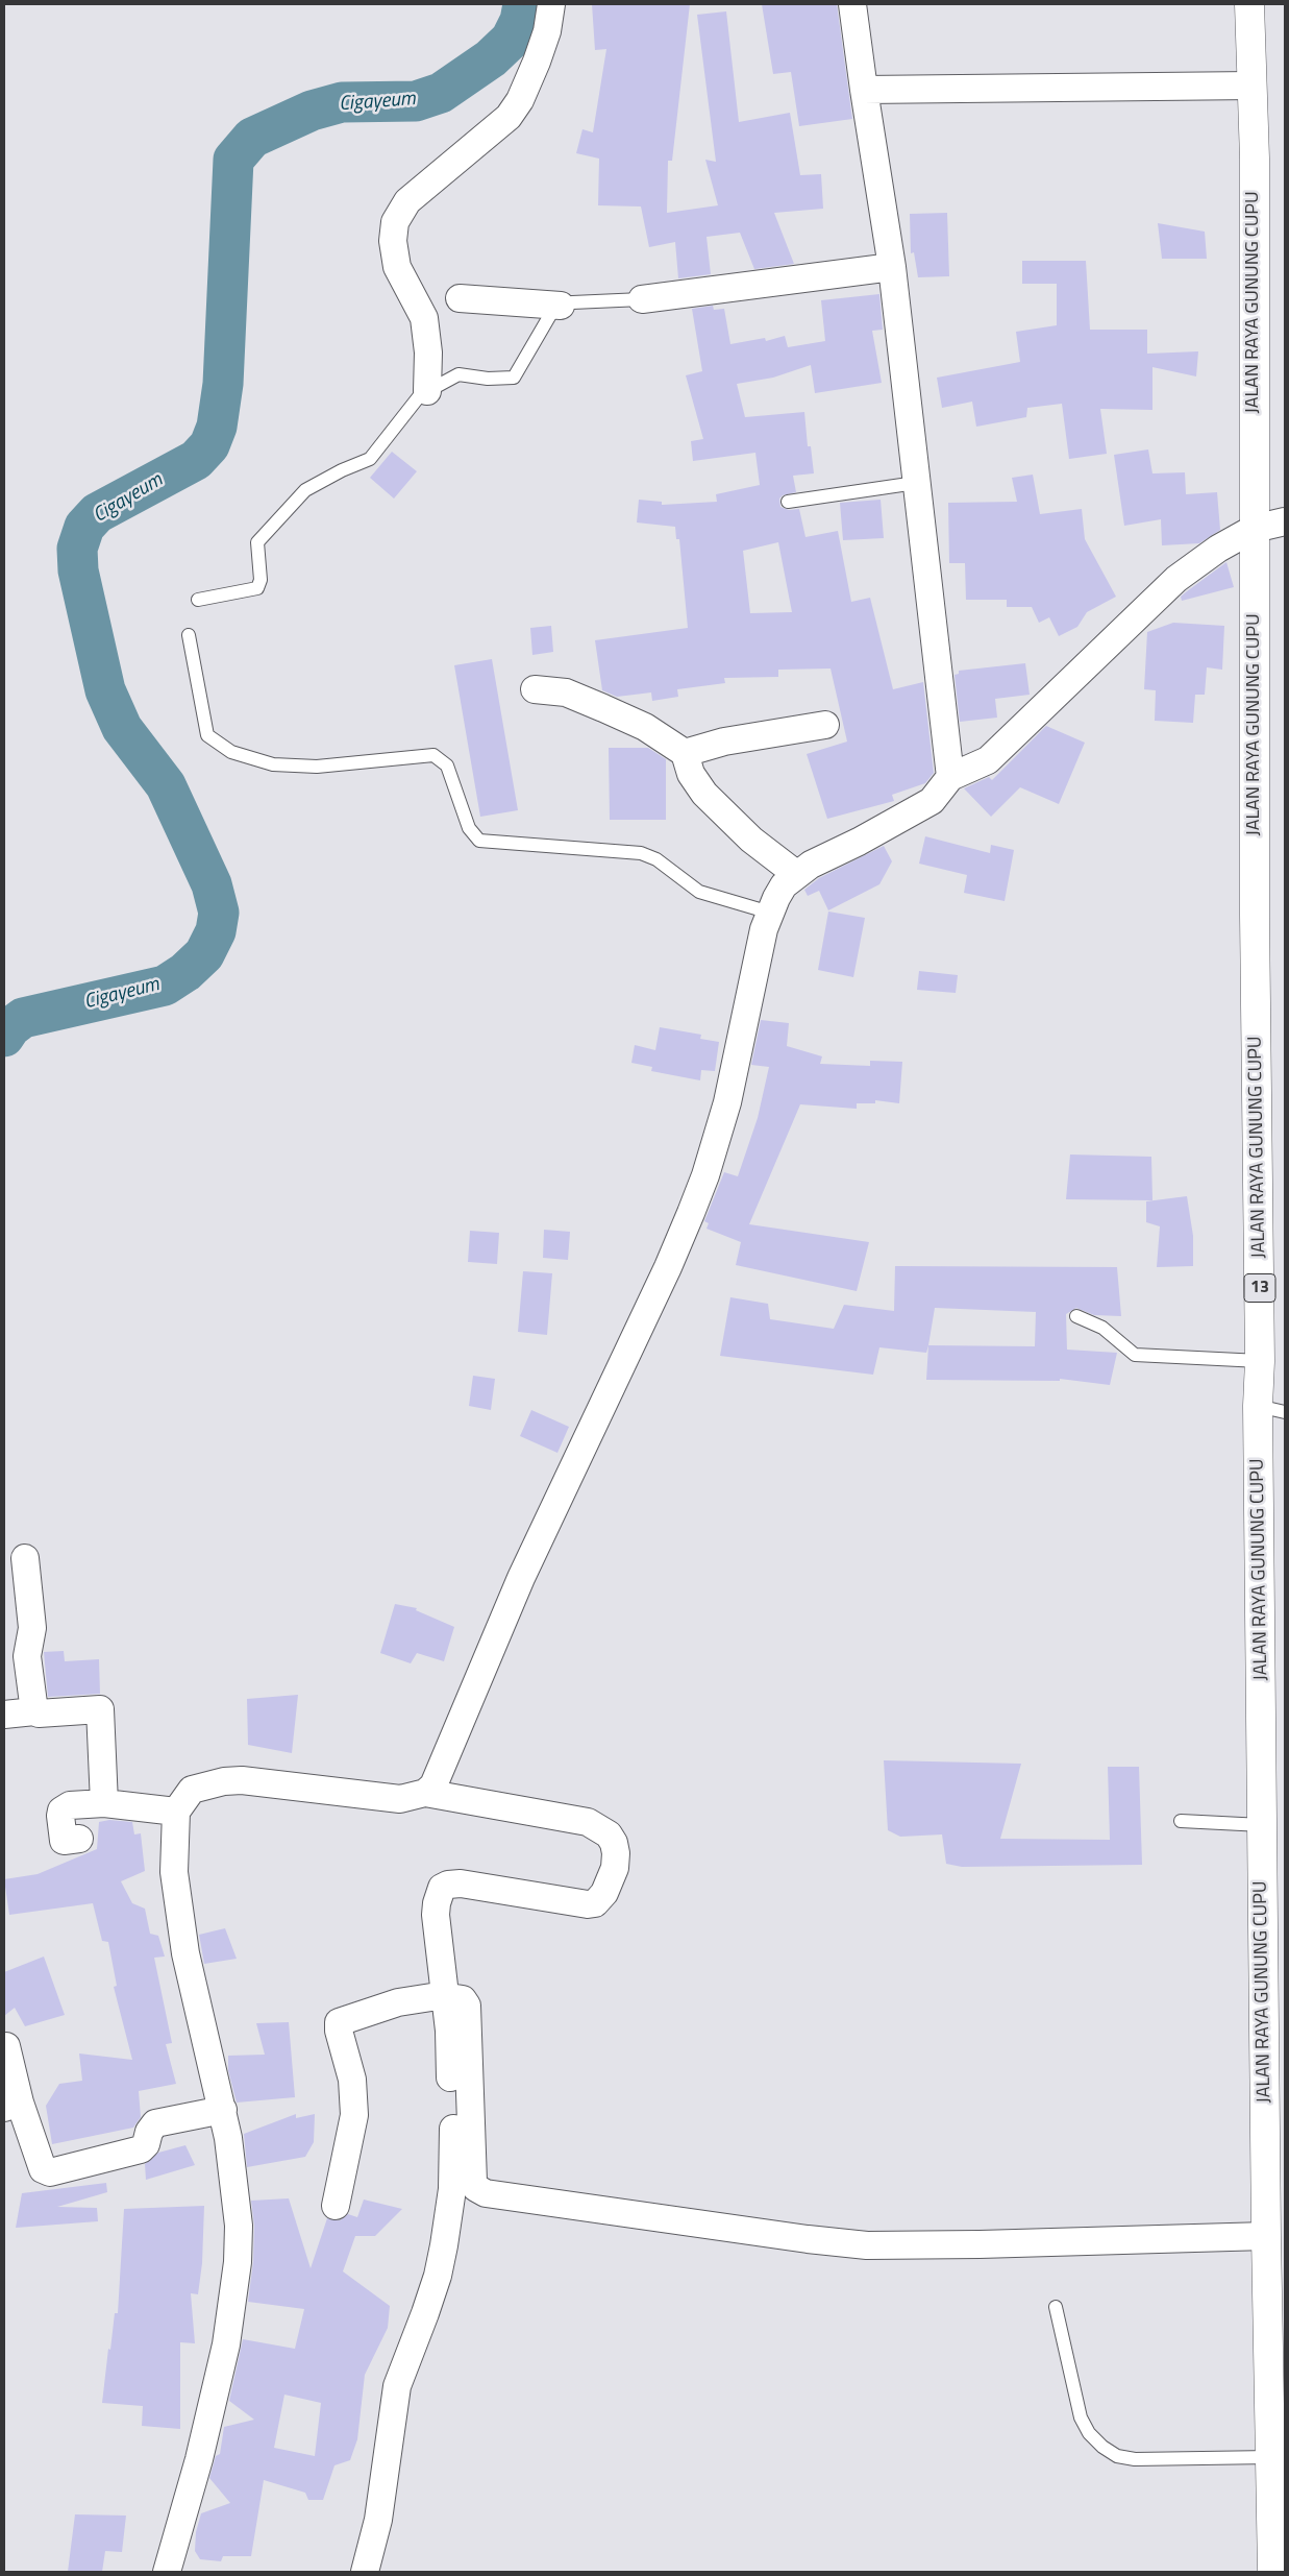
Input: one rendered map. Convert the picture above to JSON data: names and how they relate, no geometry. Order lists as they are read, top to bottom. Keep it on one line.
{"streets":{"highway":["JALAN RAYA GUNUNG CUPU","13"]},"water":["Cigayeum"]}
